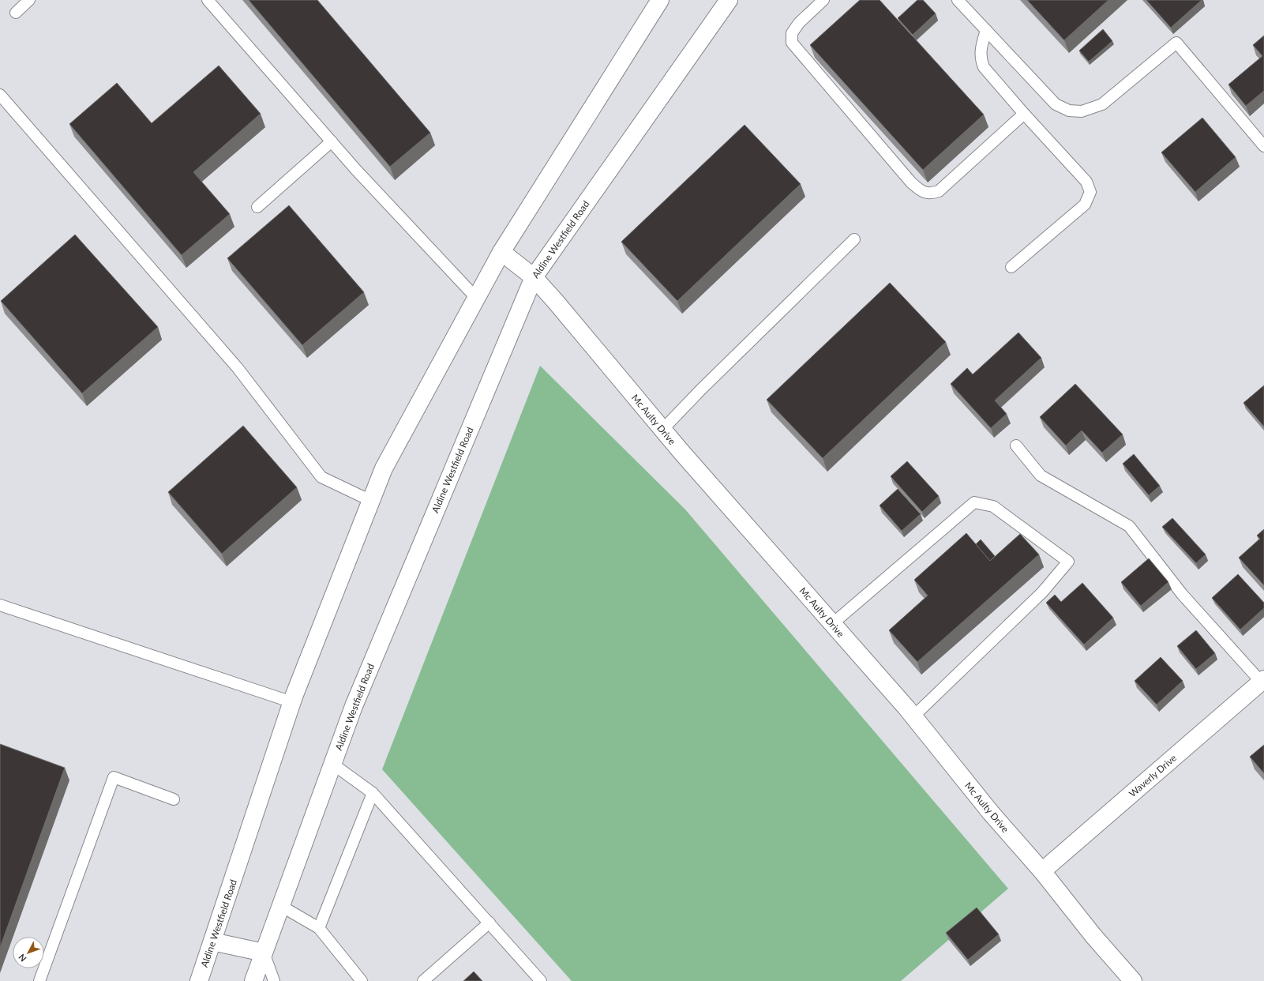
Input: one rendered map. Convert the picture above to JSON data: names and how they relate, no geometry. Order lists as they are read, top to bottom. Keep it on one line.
{"streets":{"main road":["Aldine Westfield Road","Mc Aulty Drive","Waverly Drive"]},"crossings":[["Aldine Westfield Road","Mc Aulty Drive"],["Mc Aulty Drive","Waverly Drive"]],"north":"bottom left"}
